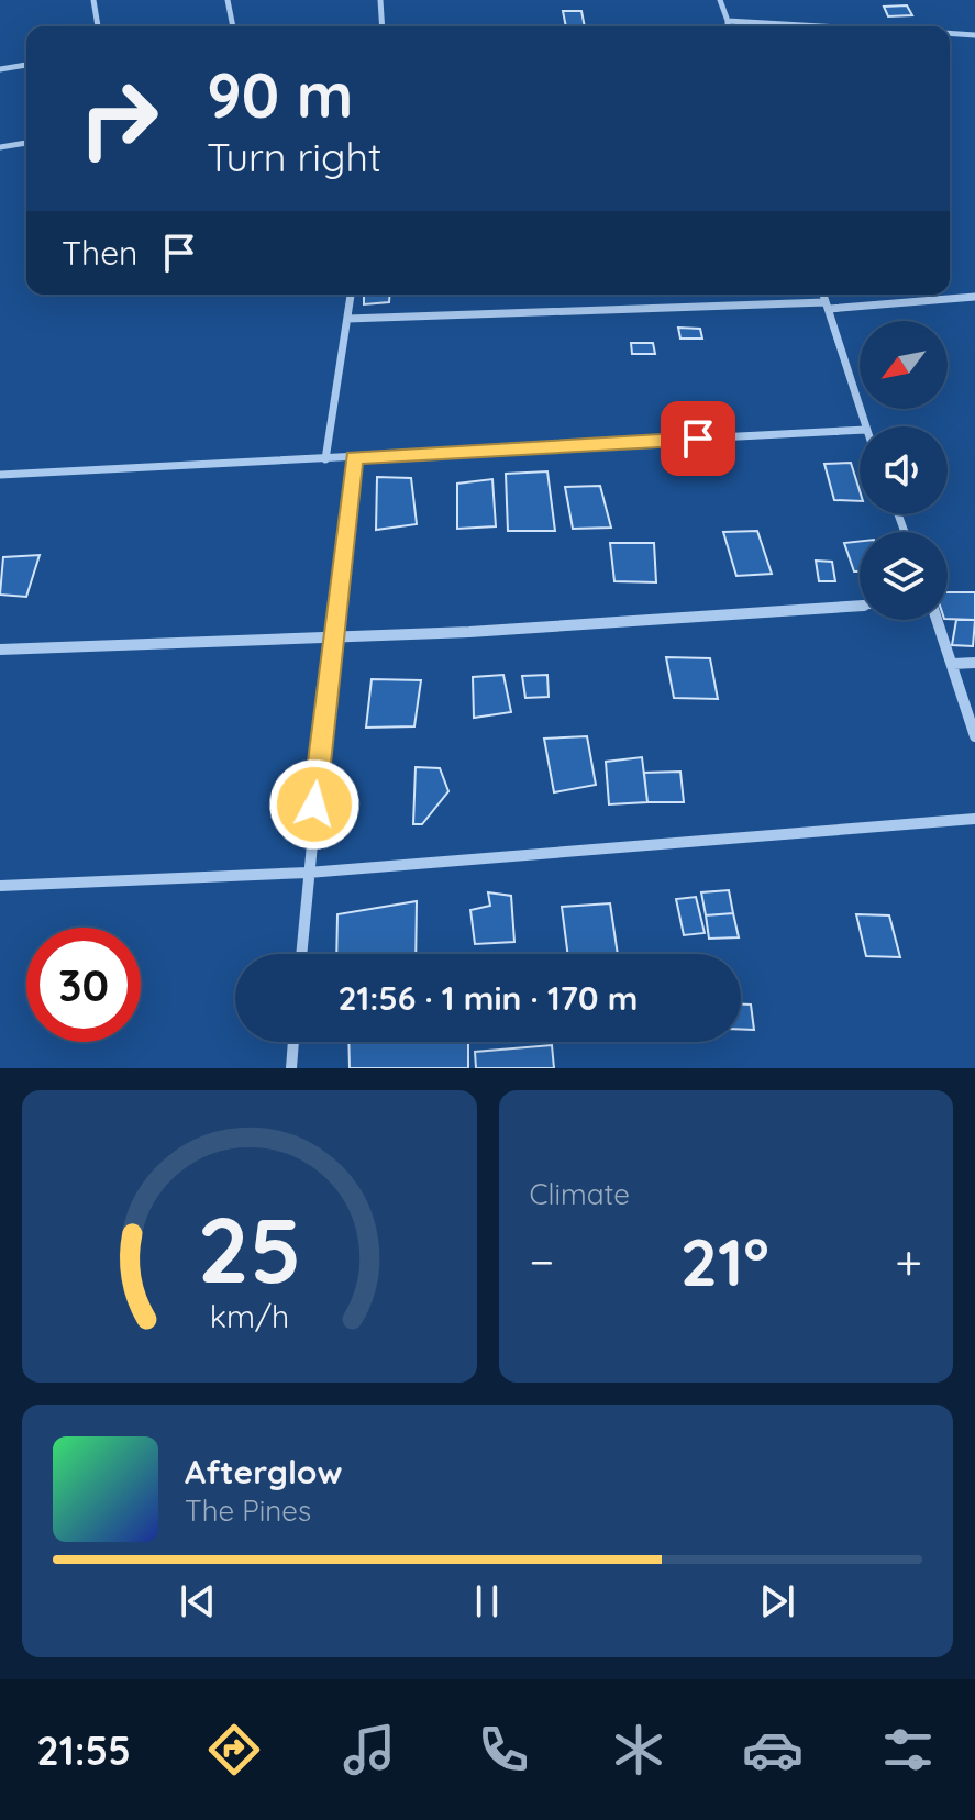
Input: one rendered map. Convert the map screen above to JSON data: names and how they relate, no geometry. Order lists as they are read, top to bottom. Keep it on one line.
{"north":"bottom left","page":{"turn":["90 m","Turn right"],"then":"Then","limit":"30","trip":"21:56 · 1 min · 170 m","tile":"Climate","heat":["−","21°","+"],"song":["Afterglow","The Pines"],"tabs":"21:55","gauge":["25","km/h"]}}
